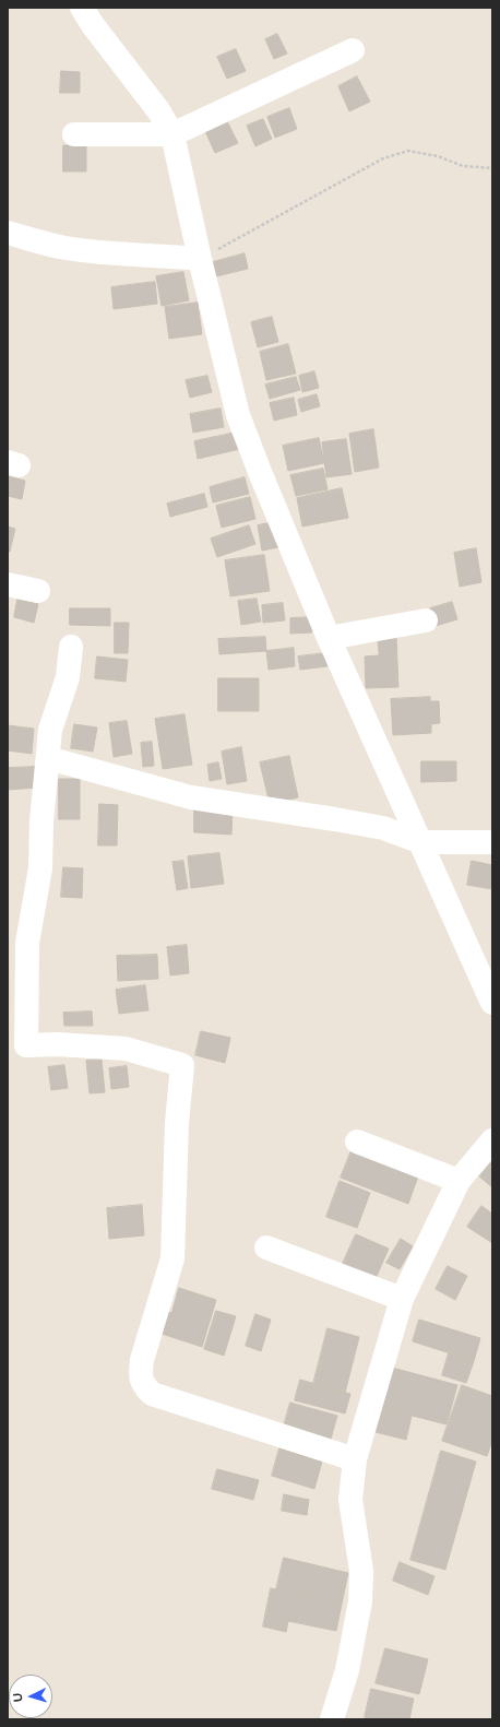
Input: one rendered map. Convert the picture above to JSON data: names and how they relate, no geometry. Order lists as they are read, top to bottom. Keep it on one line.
{"north":"left"}
